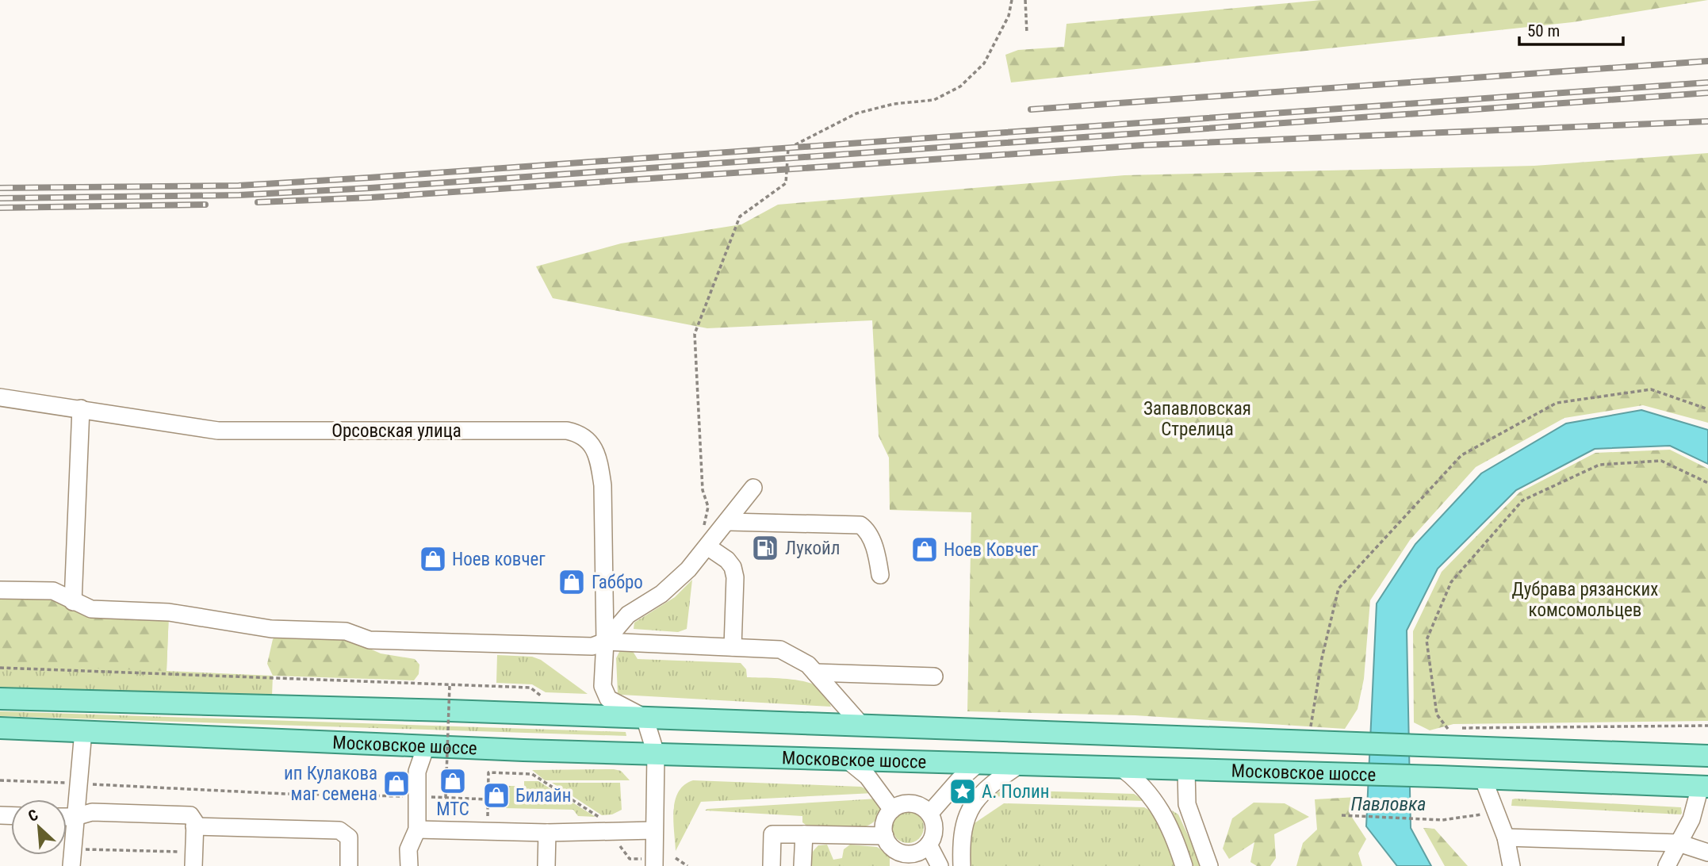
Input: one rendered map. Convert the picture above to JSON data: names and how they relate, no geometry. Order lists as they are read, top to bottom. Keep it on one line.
{"streets":{"main road":["Московское шоссе"],"street":["Орсовская улица"]},"crossings":[["Орсовская улица","Московское шоссе"]],"water":["Павловка"],"parks":["Запавловская Стрелица","Дубрава рязанских комсомольцев"],"places":{"fuel station":["Лукойл"],"shop":["Ноев Ковчег","Ноев ковчег","Габбро","МТС","ип Кулакова маг семена","Билайн"],"place":["А. Полин"]},"scale_bar":"50 m","north":"top left"}
